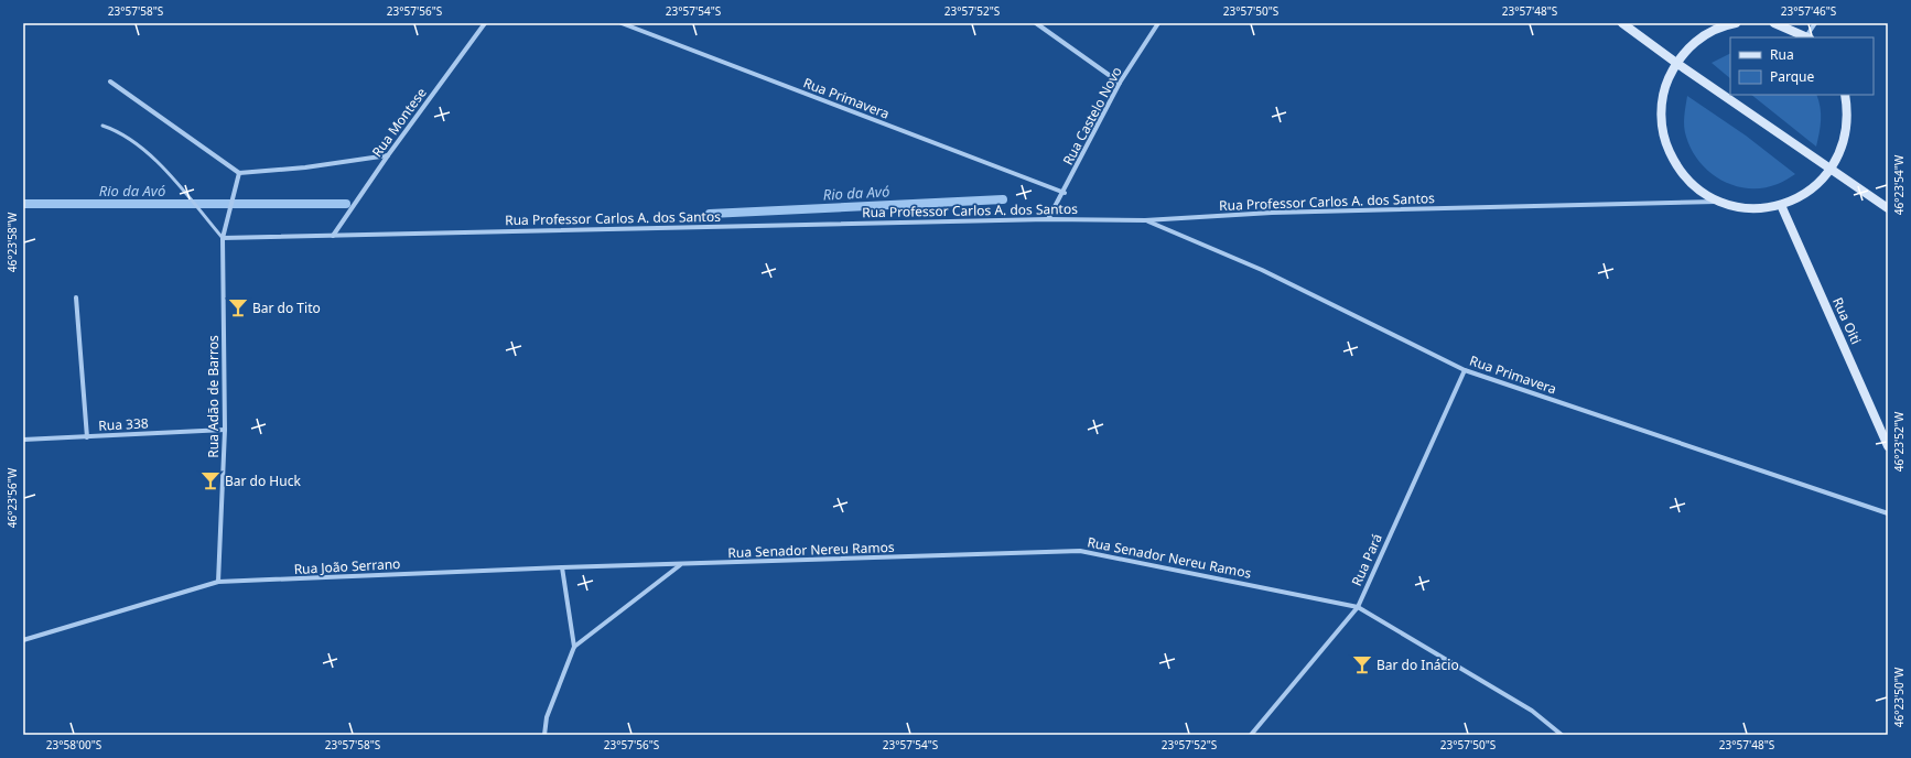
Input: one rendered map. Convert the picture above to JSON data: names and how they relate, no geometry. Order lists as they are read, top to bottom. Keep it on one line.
{"streets":{"street":["Rua Primavera","Rua Castelo Novo","Rua Montese","Rua Professor Carlos A. dos Santos","Rua Oiti","Rua Adão de Barros","Rua 338","Rua Senador Nereu Ramos","Rua Pará","Rua João Serrano"]},"crossings":[["Rua Primavera","Rua Castelo Novo"],["Rua Primavera","Rua Professor Carlos A. dos Santos"],["Rua Primavera","Rua Pará"],["Rua Castelo Novo","Rua Professor Carlos A. dos Santos"],["Rua Montese","Rua Professor Carlos A. dos Santos"],["Rua Professor Carlos A. dos Santos","Rua Adão de Barros"],["Rua Adão de Barros","Rua 338"],["Rua Adão de Barros","Rua João Serrano"],["Rua Senador Nereu Ramos","Rua Pará"],["Rua Senador Nereu Ramos","Rua João Serrano"]],"water":["Rio da Avó"],"places":{"bar":["Bar do Tito","Bar do Huck","Bar do Inácio"]},"legend":["Rua","Parque"],"coordinates":["23°57'58\"S","23°57'56\"S","23°57'54\"S","23°57'52\"S","23°57'50\"S","23°57'48\"S","23°57'46\"S","46°23'54\"W","46°23'58\"W","46°23'52\"W","46°23'56\"W","46°23'50\"W","23°58'00\"S"]}
